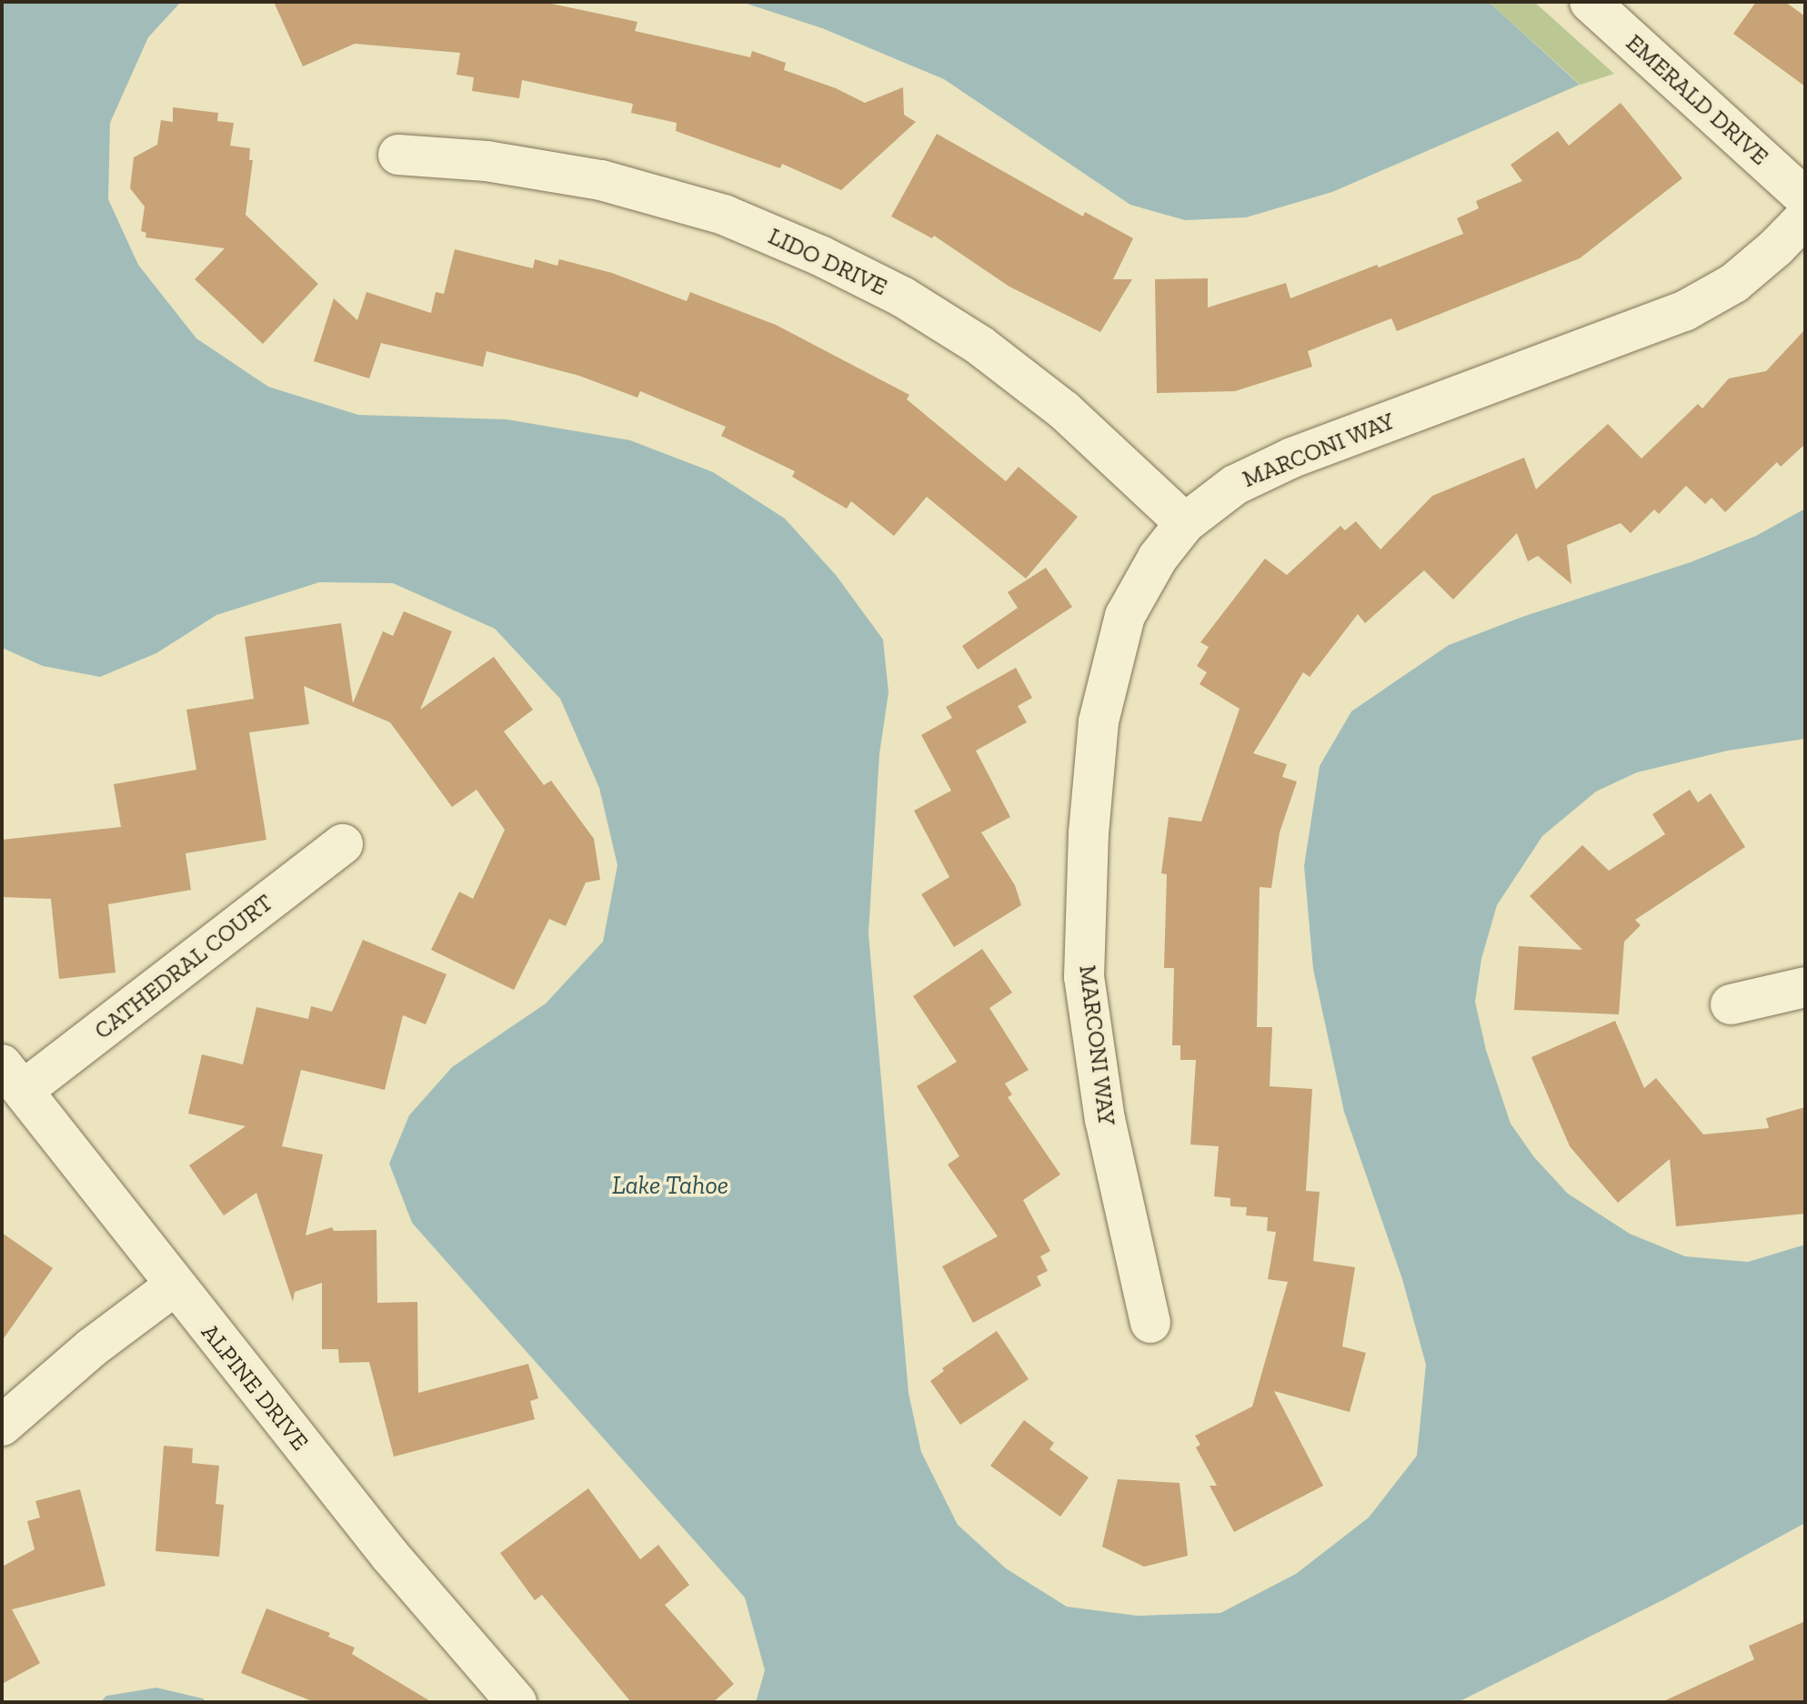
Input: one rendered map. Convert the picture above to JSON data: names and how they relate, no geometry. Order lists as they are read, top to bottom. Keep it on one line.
{"streets":{"street":["EMERALD DRIVE","LIDO DRIVE","MARCONI WAY","CATHEDRAL COURT","ALPINE DRIVE"]},"crossings":[["LIDO DRIVE","MARCONI WAY"],["CATHEDRAL COURT","ALPINE DRIVE"]],"water":["Lake Tahoe"]}
